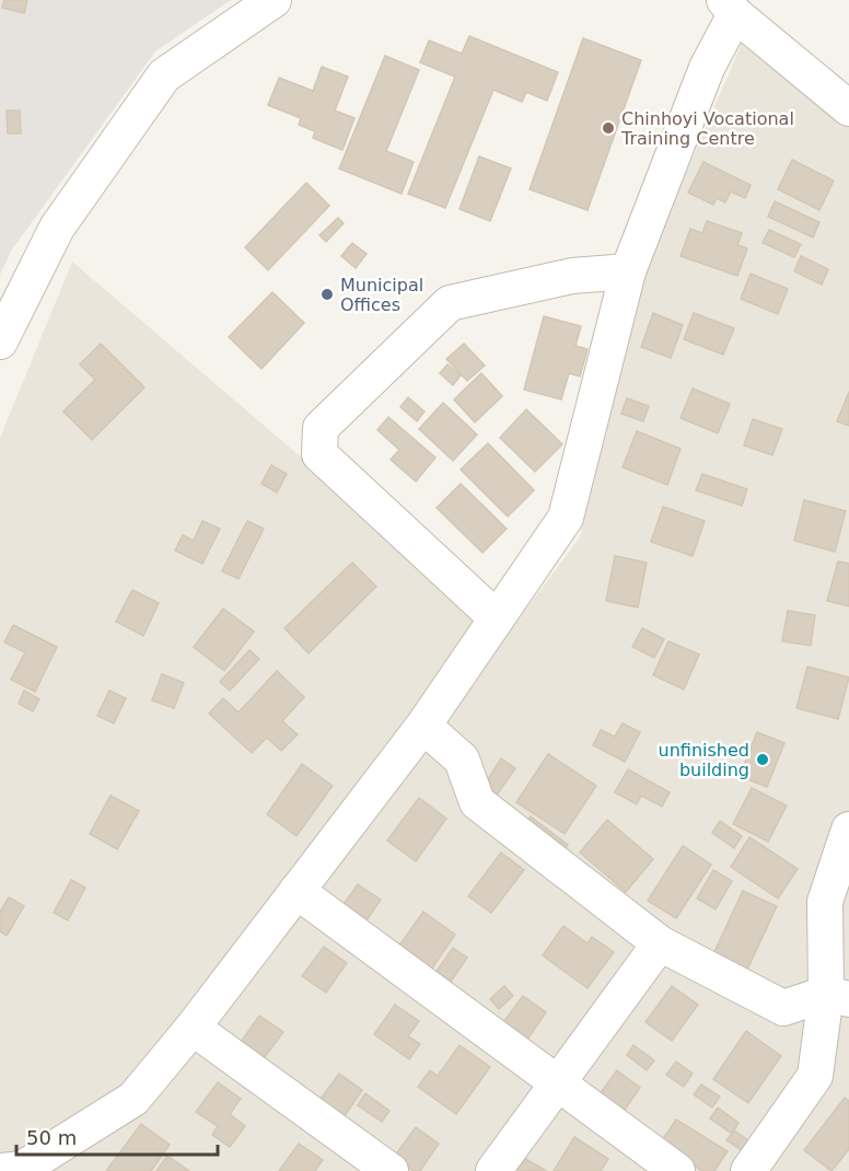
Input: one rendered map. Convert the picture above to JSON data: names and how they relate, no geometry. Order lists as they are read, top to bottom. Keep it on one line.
{"places":["Chinhoyi Vocational Training Centre","Municipal Offices","unfinished building"],"scale_bar":"50 m"}
